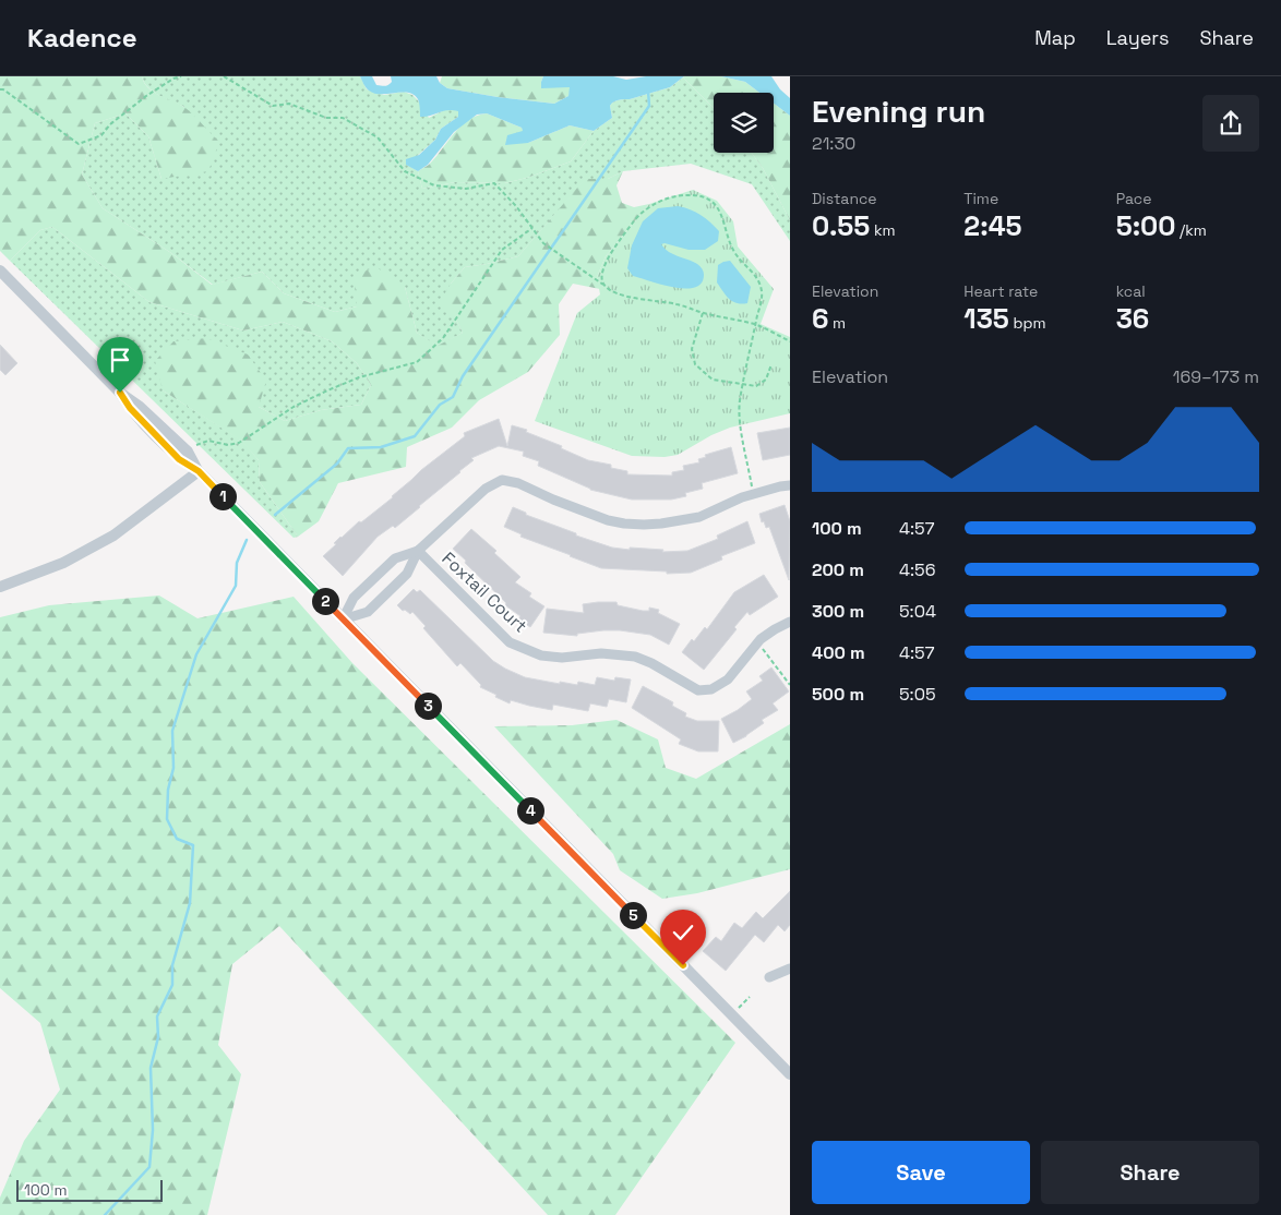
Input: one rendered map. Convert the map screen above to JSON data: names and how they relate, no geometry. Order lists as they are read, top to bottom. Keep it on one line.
{"streets":{"street":["Foxtail Court"]},"scale_bar":"100 m","page":{"header":"Kadence","nav":["Map","Layers","Share"],"heading":["Evening run","21:30"],"stats":[["Distance","0.55 km"],["Time","2:45"],["Pace","5:00 /km"],["Elevation","6 m"],["Heart rate","135 bpm"],["kcal","36"]],"chart":["Elevation","169–173 m"],"pins":["1","2","3","4","5"],"list":[{"name":"100 m","note":"4:57"},{"name":"200 m","note":"4:56"},{"name":"300 m","note":"5:04"},{"name":"400 m","note":"4:57"},{"name":"500 m","note":"5:05"}],"buttons":["Save","Share"],"scale":"100 m"}}
